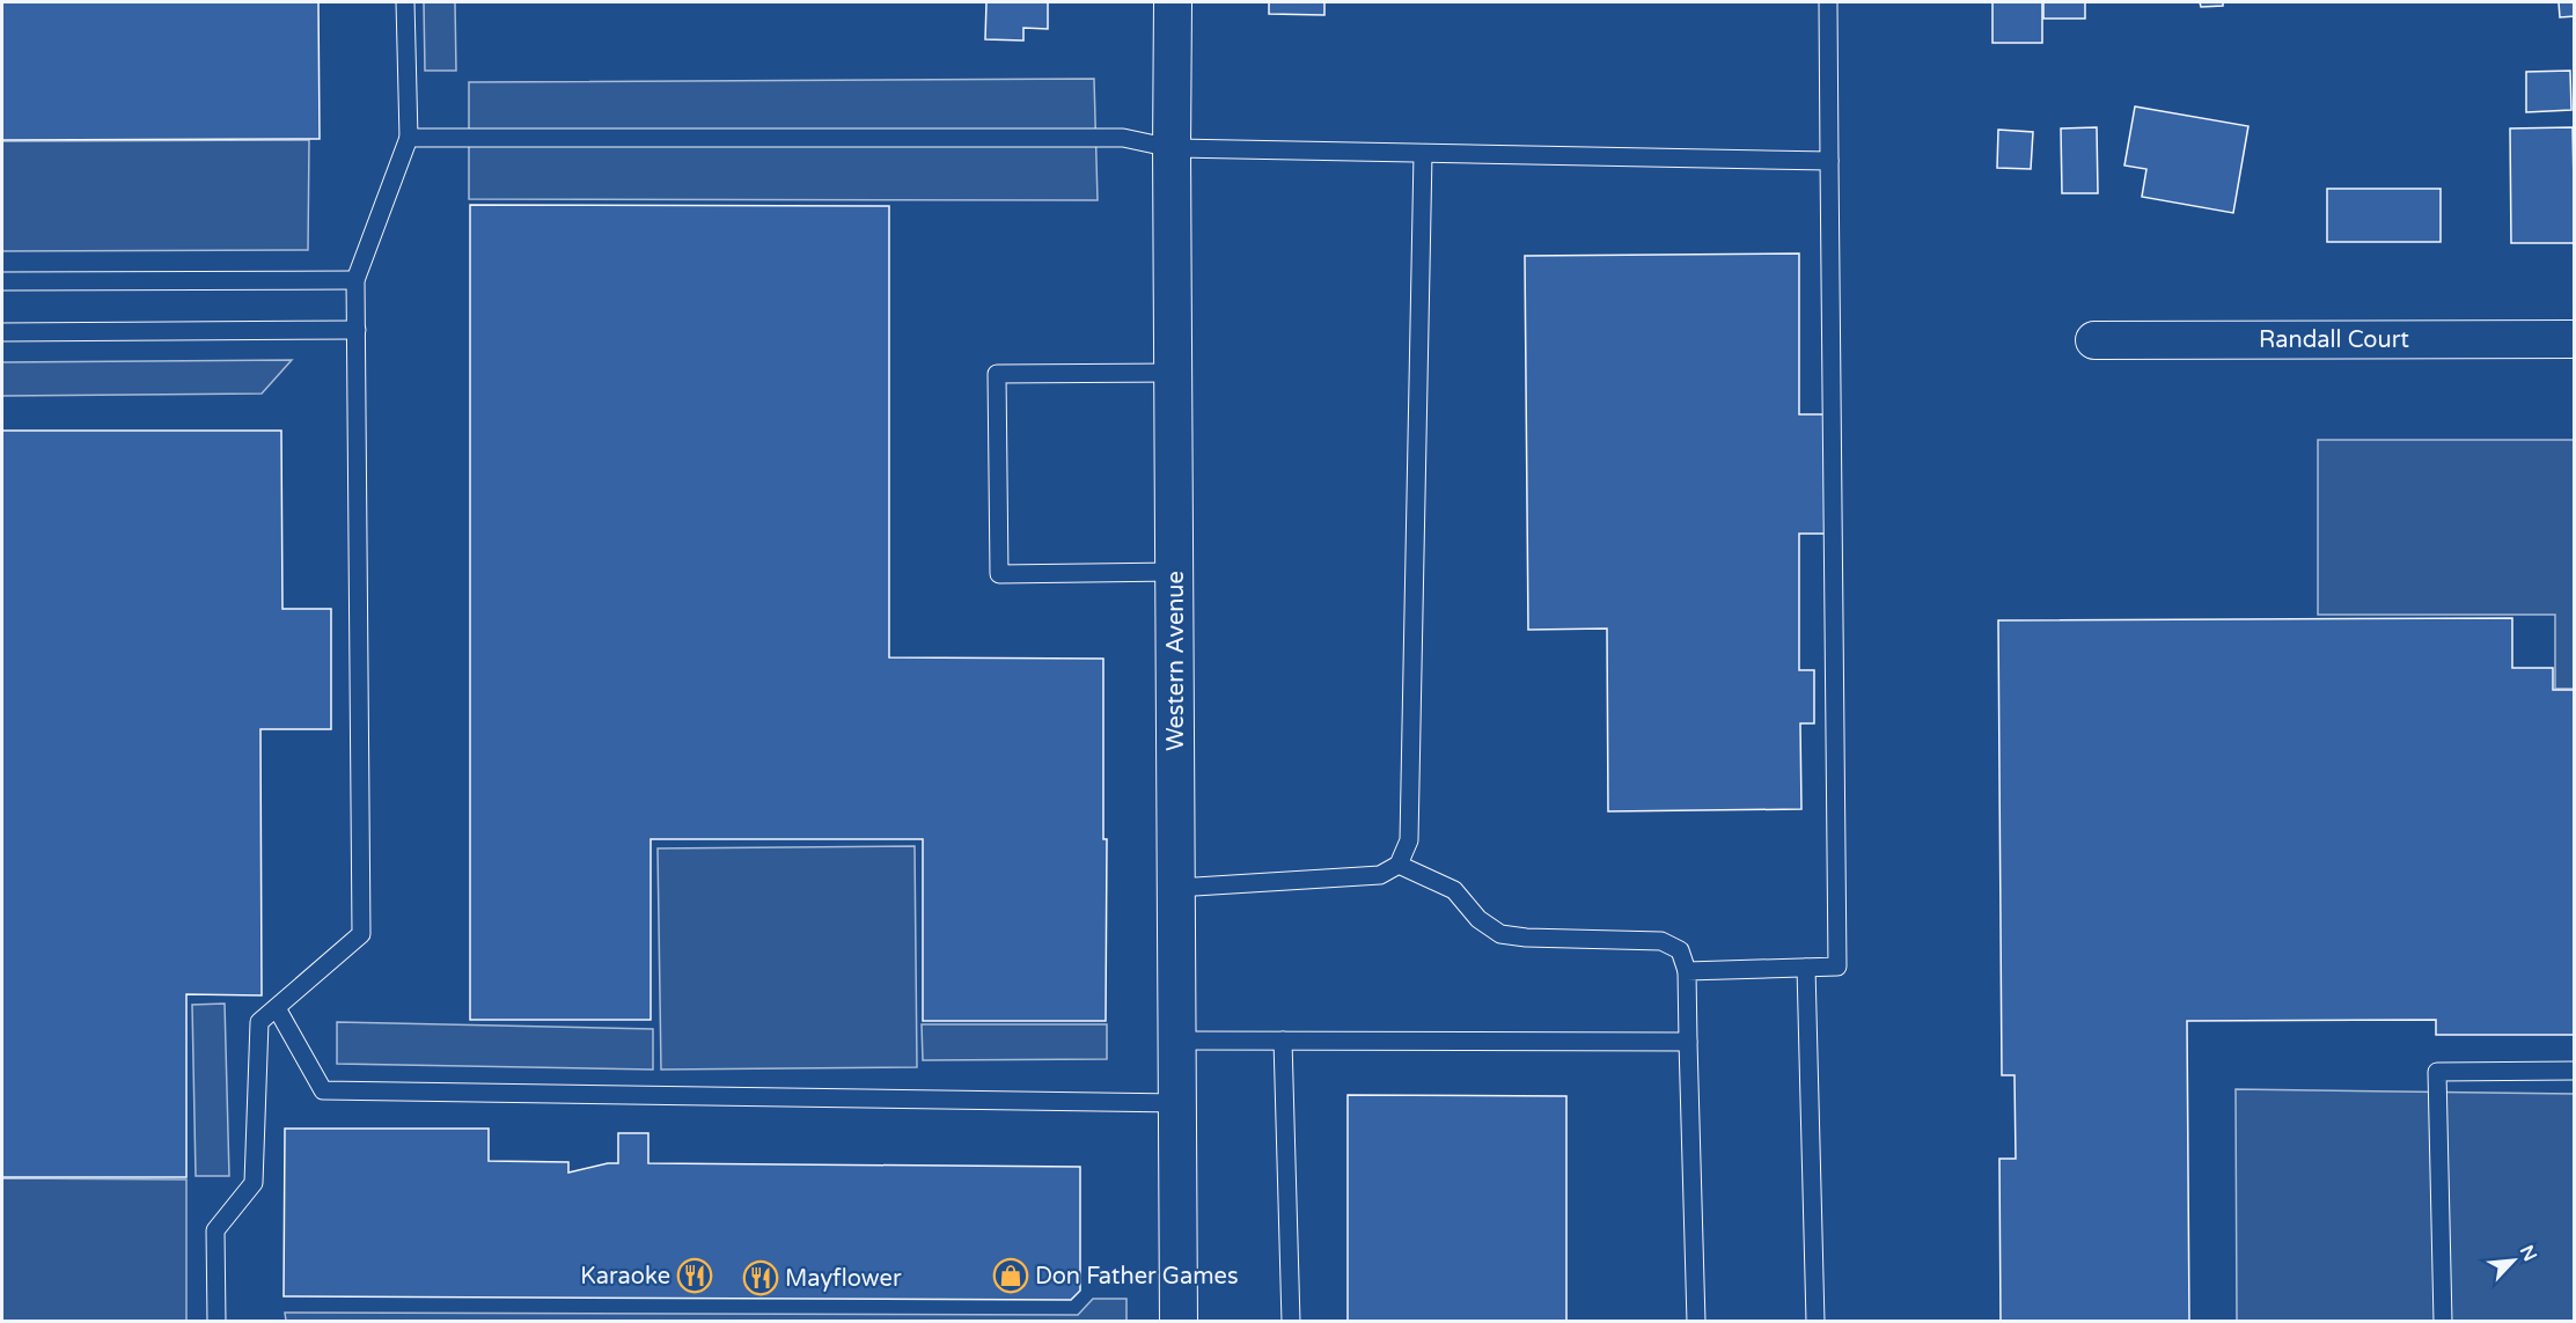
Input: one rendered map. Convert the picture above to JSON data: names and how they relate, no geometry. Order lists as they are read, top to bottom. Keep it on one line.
{"streets":{"street":["Randall Court","Western Avenue"]},"places":{"restaurant":["Karaoke","Mayflower"],"shop":["Don Father Games"]},"north":"top right"}
